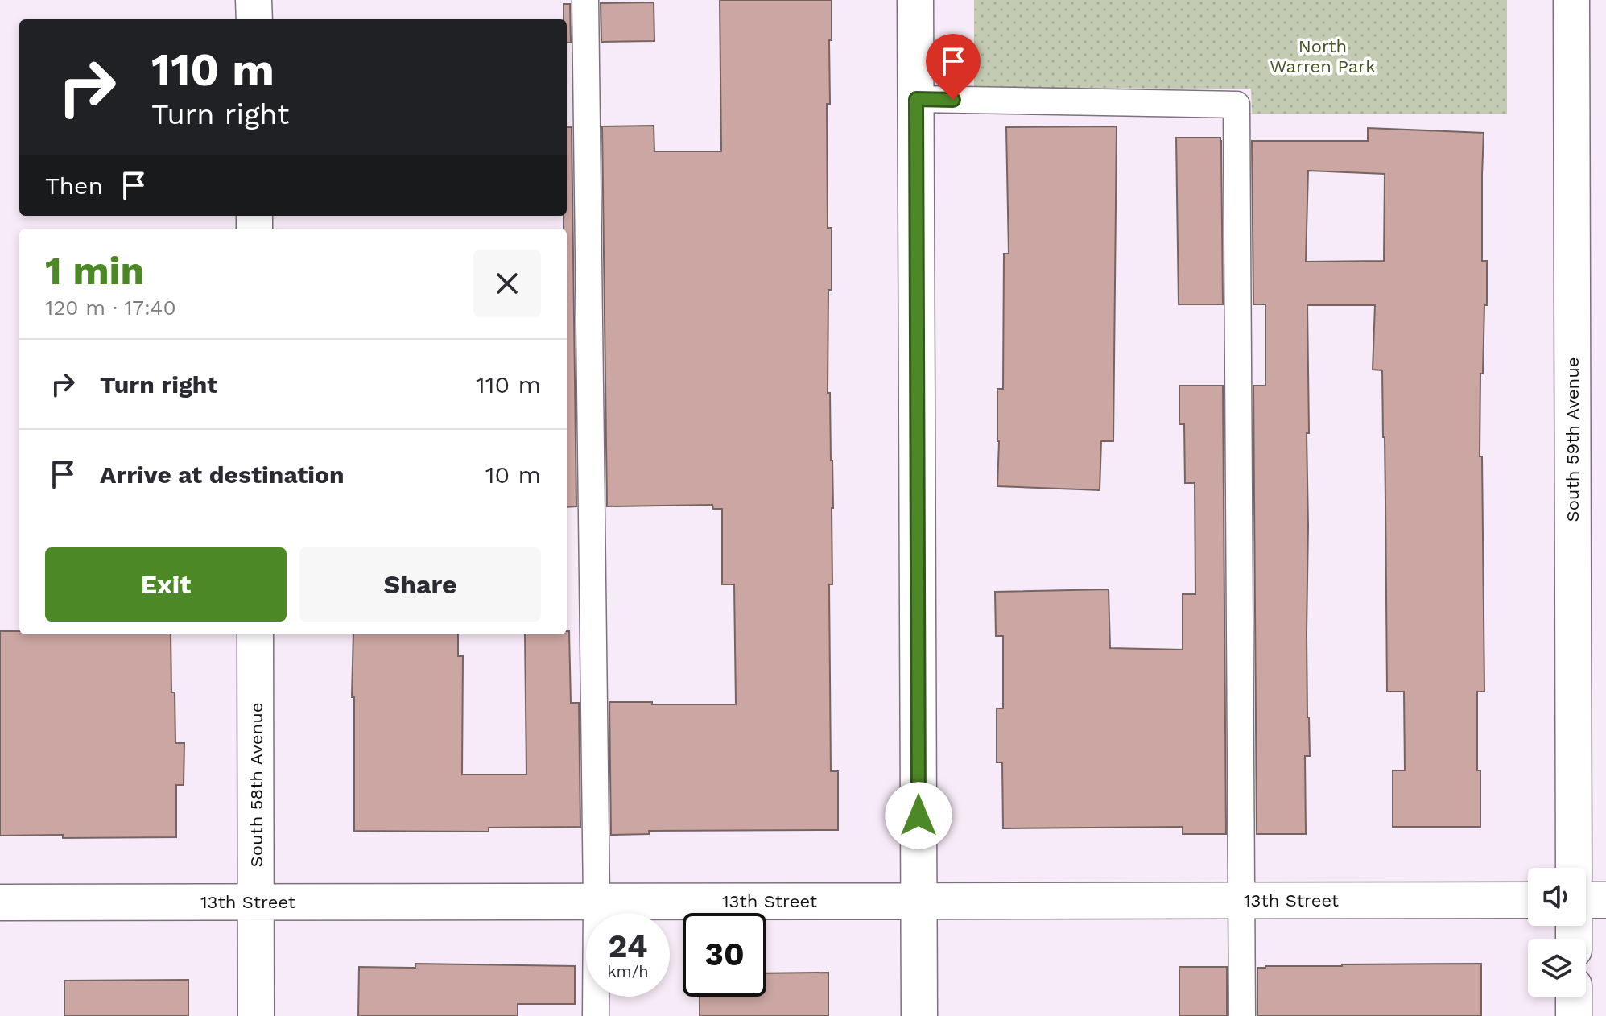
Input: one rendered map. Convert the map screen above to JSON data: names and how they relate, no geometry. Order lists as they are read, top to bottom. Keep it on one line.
{"streets":{"street":["South 59th Avenue","South 58th Avenue","13th Street"]},"crossings":[["South 58th Avenue","13th Street"]],"parks":["North Warren Park"],"page":{"turn":["110 m","Turn right"],"then":"Then","heading":["1 min","120 m · 17:40"],"list":[{"name":"Turn right","value":"110 m"},{"name":"Arrive at destination","value":"10 m"}],"buttons":["Exit","Share"],"speed":"24 km/h","limit":"30"}}
